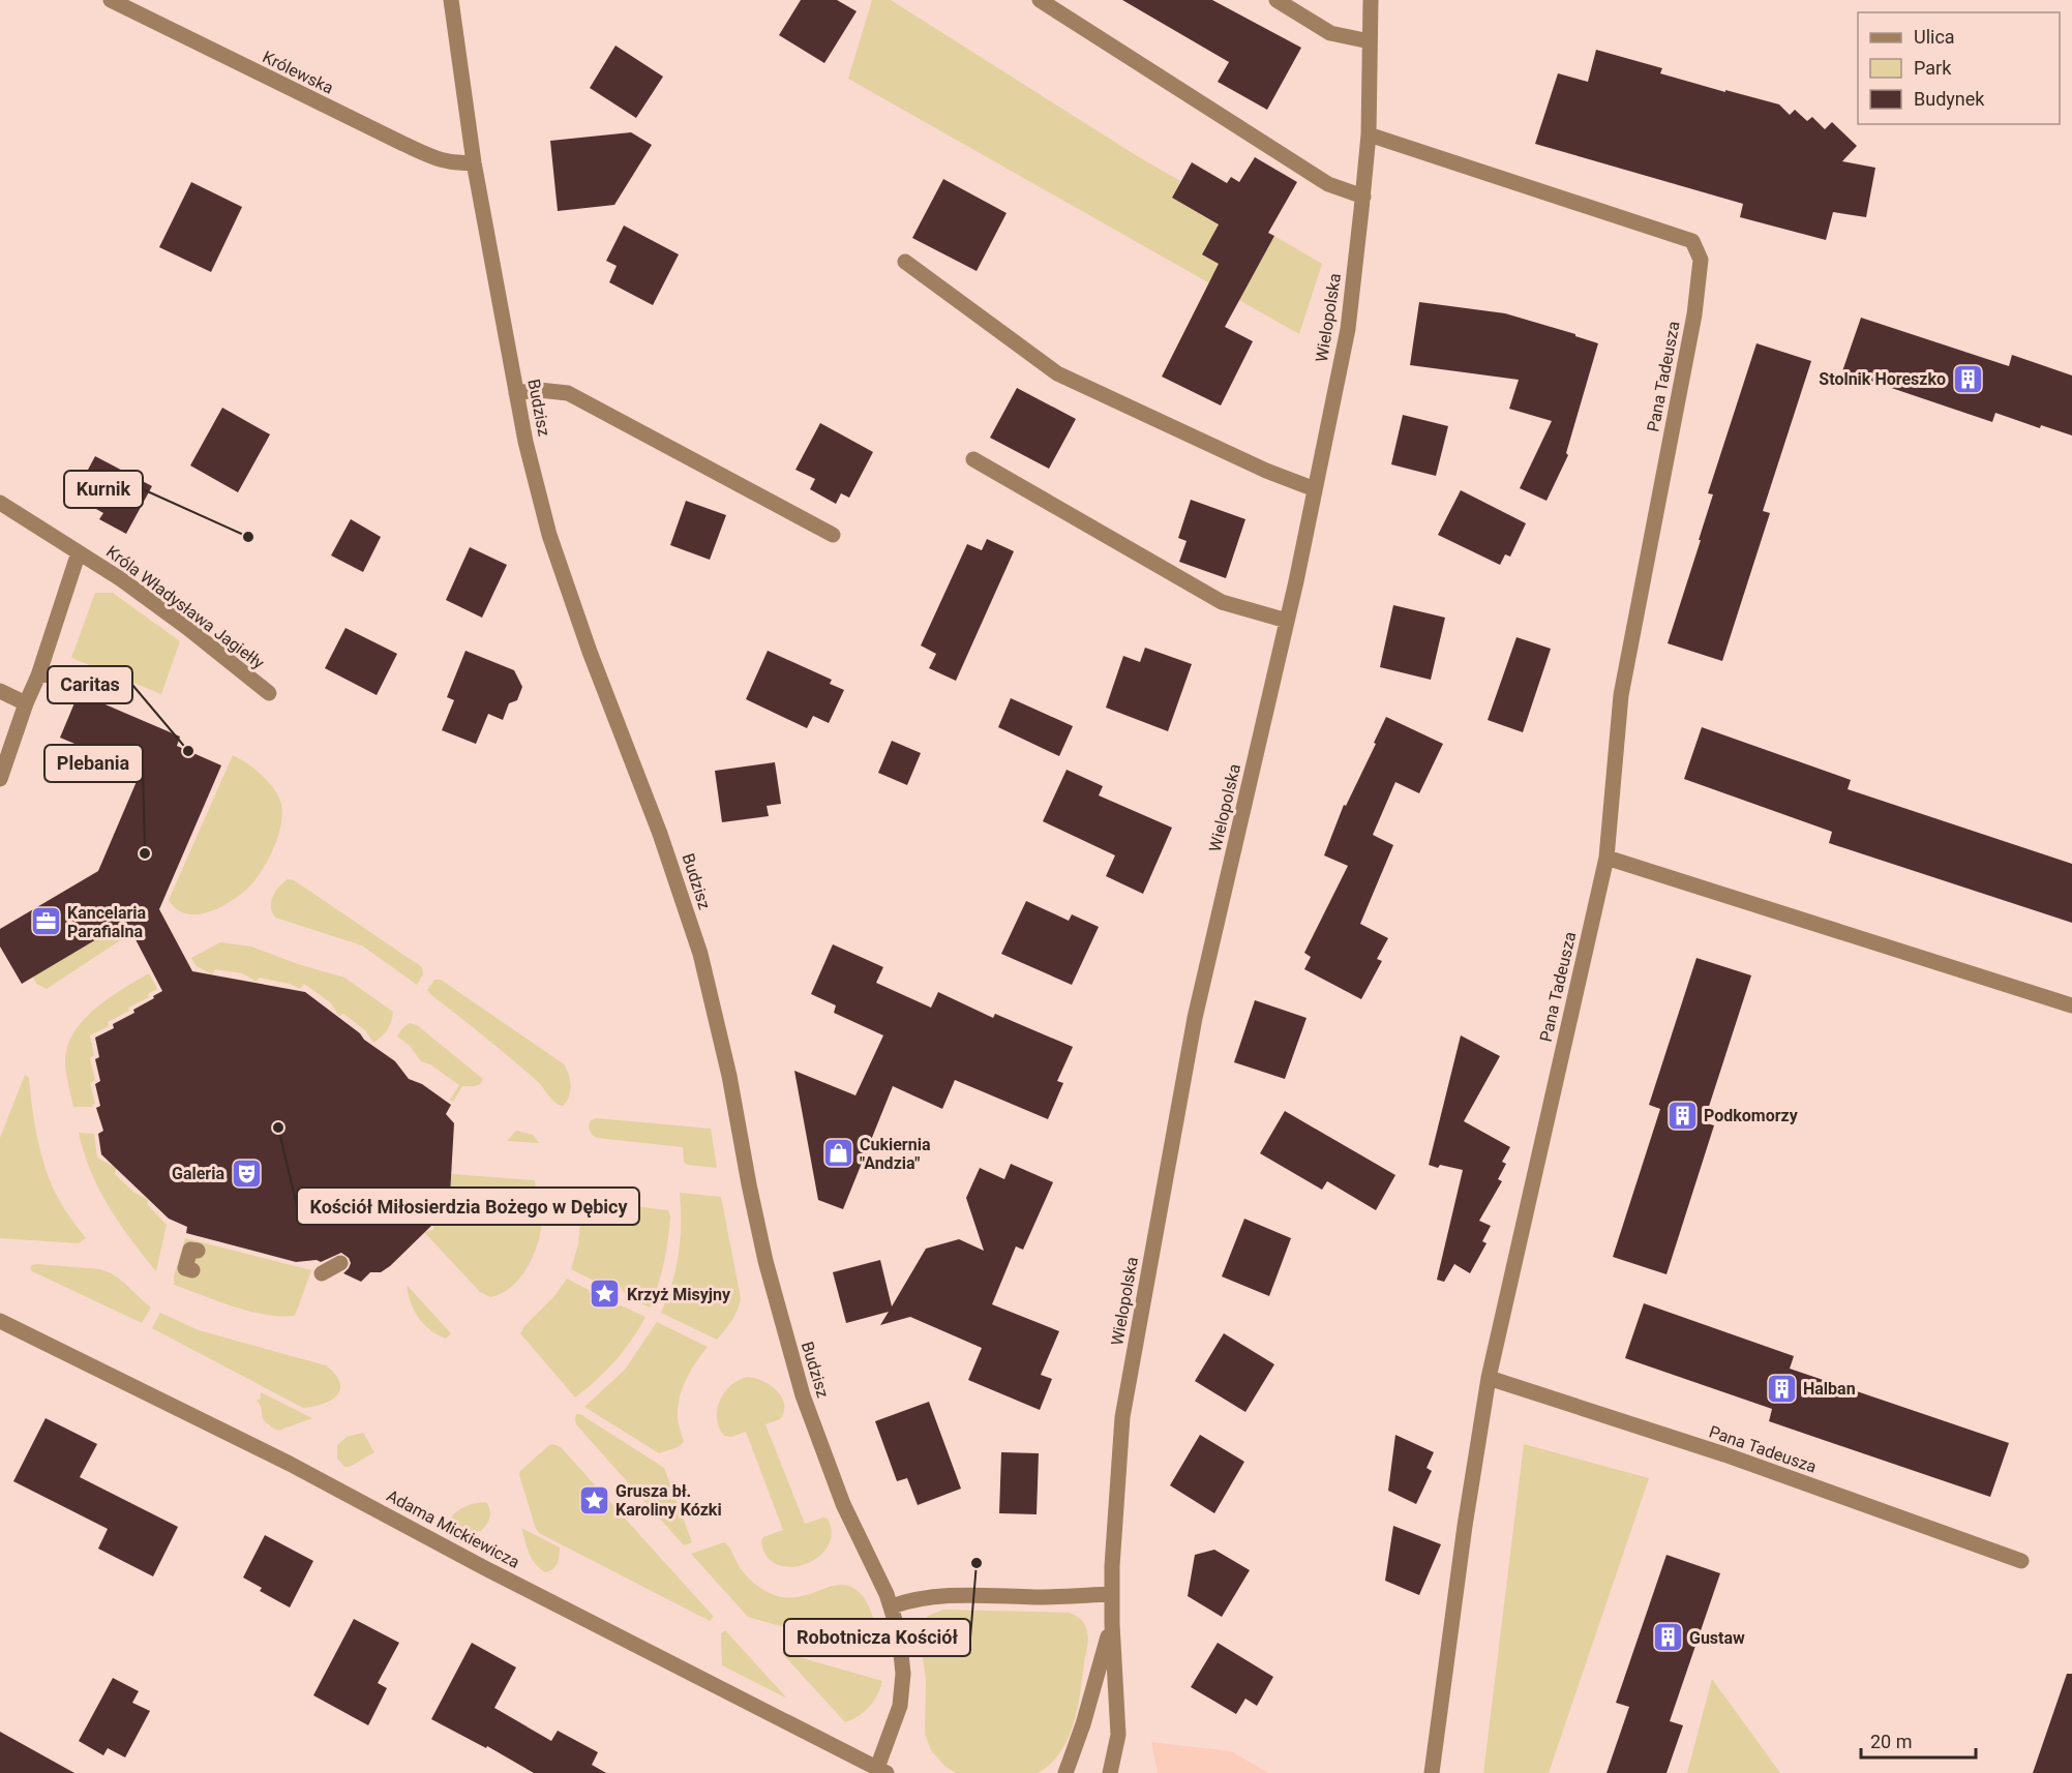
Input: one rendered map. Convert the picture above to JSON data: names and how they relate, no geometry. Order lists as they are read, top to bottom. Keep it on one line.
{"streets":{"street":["Królewska","Wielopolska","Pana Tadeusza","Budzisz","Króla Władysława Jagiełły","Adama Mickiewicza"]},"crossings":[["Królewska","Budzisz"],["Wielopolska","Pana Tadeusza"],["Budzisz","Adama Mickiewicza"]],"places":{"building":["Stolnik Horeszko","Podkomorzy","Halban","Gustaw"],"other":["Kurnik","Caritas","Plebania","Kościół Miłosierdzia Bożego w Dębicy","Robotnicza Kościół"],"office":["Kancelaria Parafialna"],"shop":["Cukiernia \"Andzia\""],"theatre":["Galeria"],"place":["Krzyż Misyjny","Grusza bł. Karoliny Kózki"]},"legend":["Ulica","Park","Budynek"],"scale_bar":"20 m"}
